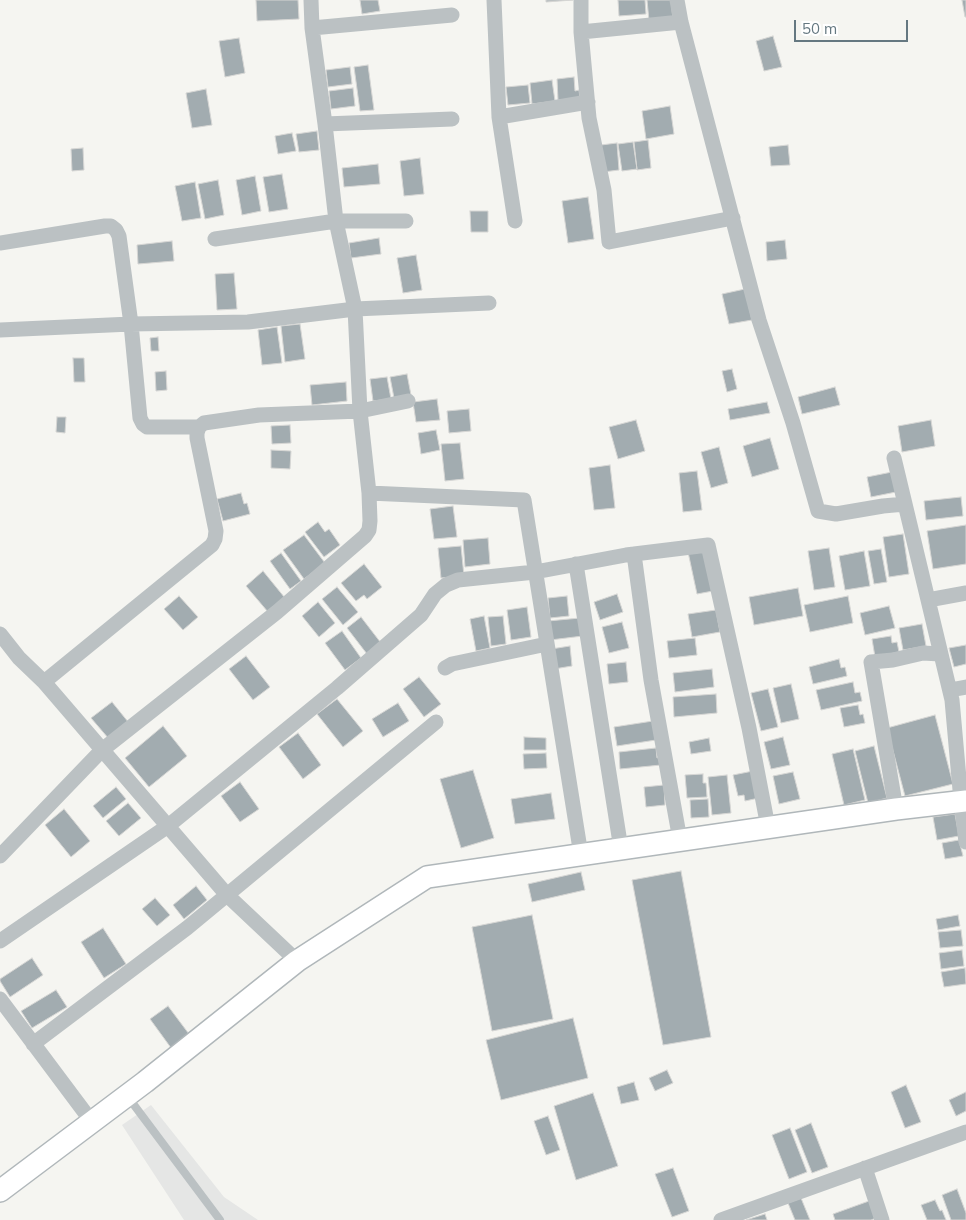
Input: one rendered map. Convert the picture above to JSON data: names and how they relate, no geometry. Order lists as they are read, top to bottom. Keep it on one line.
{"scale_bar":"50 m"}
